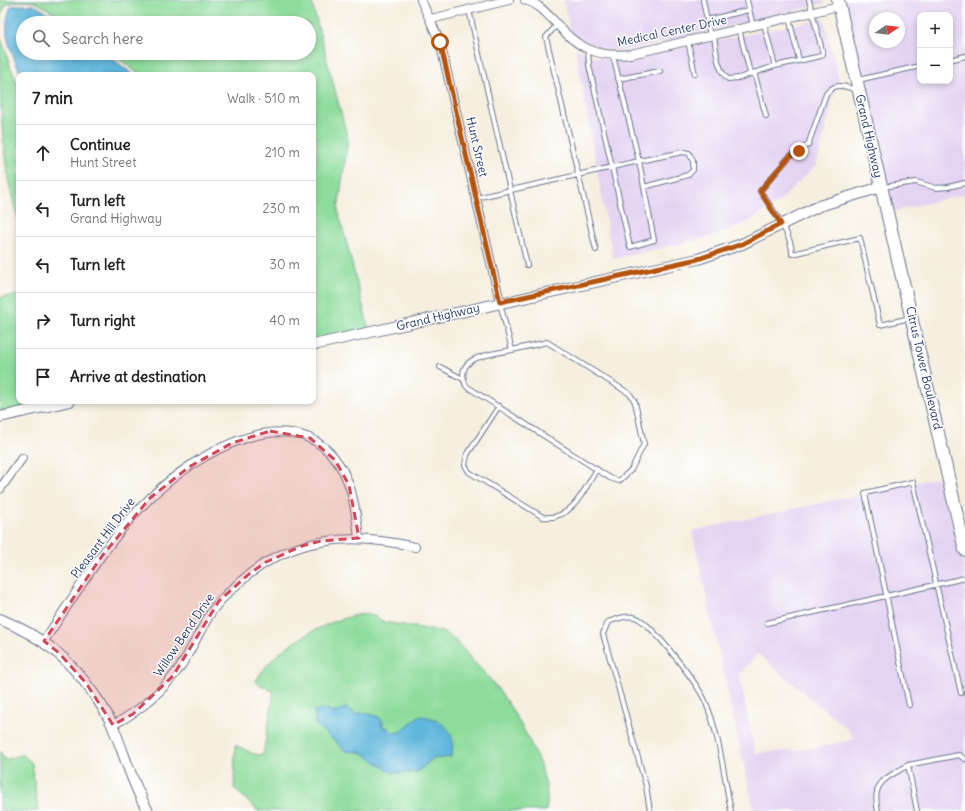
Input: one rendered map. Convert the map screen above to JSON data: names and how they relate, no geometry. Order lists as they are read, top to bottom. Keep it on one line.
{"streets":{"main road":["Grand Highway","Citrus Tower Boulevard"],"street":["Medical Center Drive","Hunt Street","Pleasant Hill Drive","Willow Bend Drive"]},"crossings":[["Medical Center Drive","Grand Highway"],["Grand Highway","Hunt Street"],["Grand Highway","Citrus Tower Boulevard"],["Pleasant Hill Drive","Willow Bend Drive"]],"north":"right","page":{"map_buttons":["+","−"],"search":"Search here","heading":["7 min","Walk · 510 m"],"list":[["Continue","Hunt Street","210 m"],["Turn left","Grand Highway","230 m"],["Turn left","30 m"],["Turn right","40 m"],"Arrive at destination"]}}
